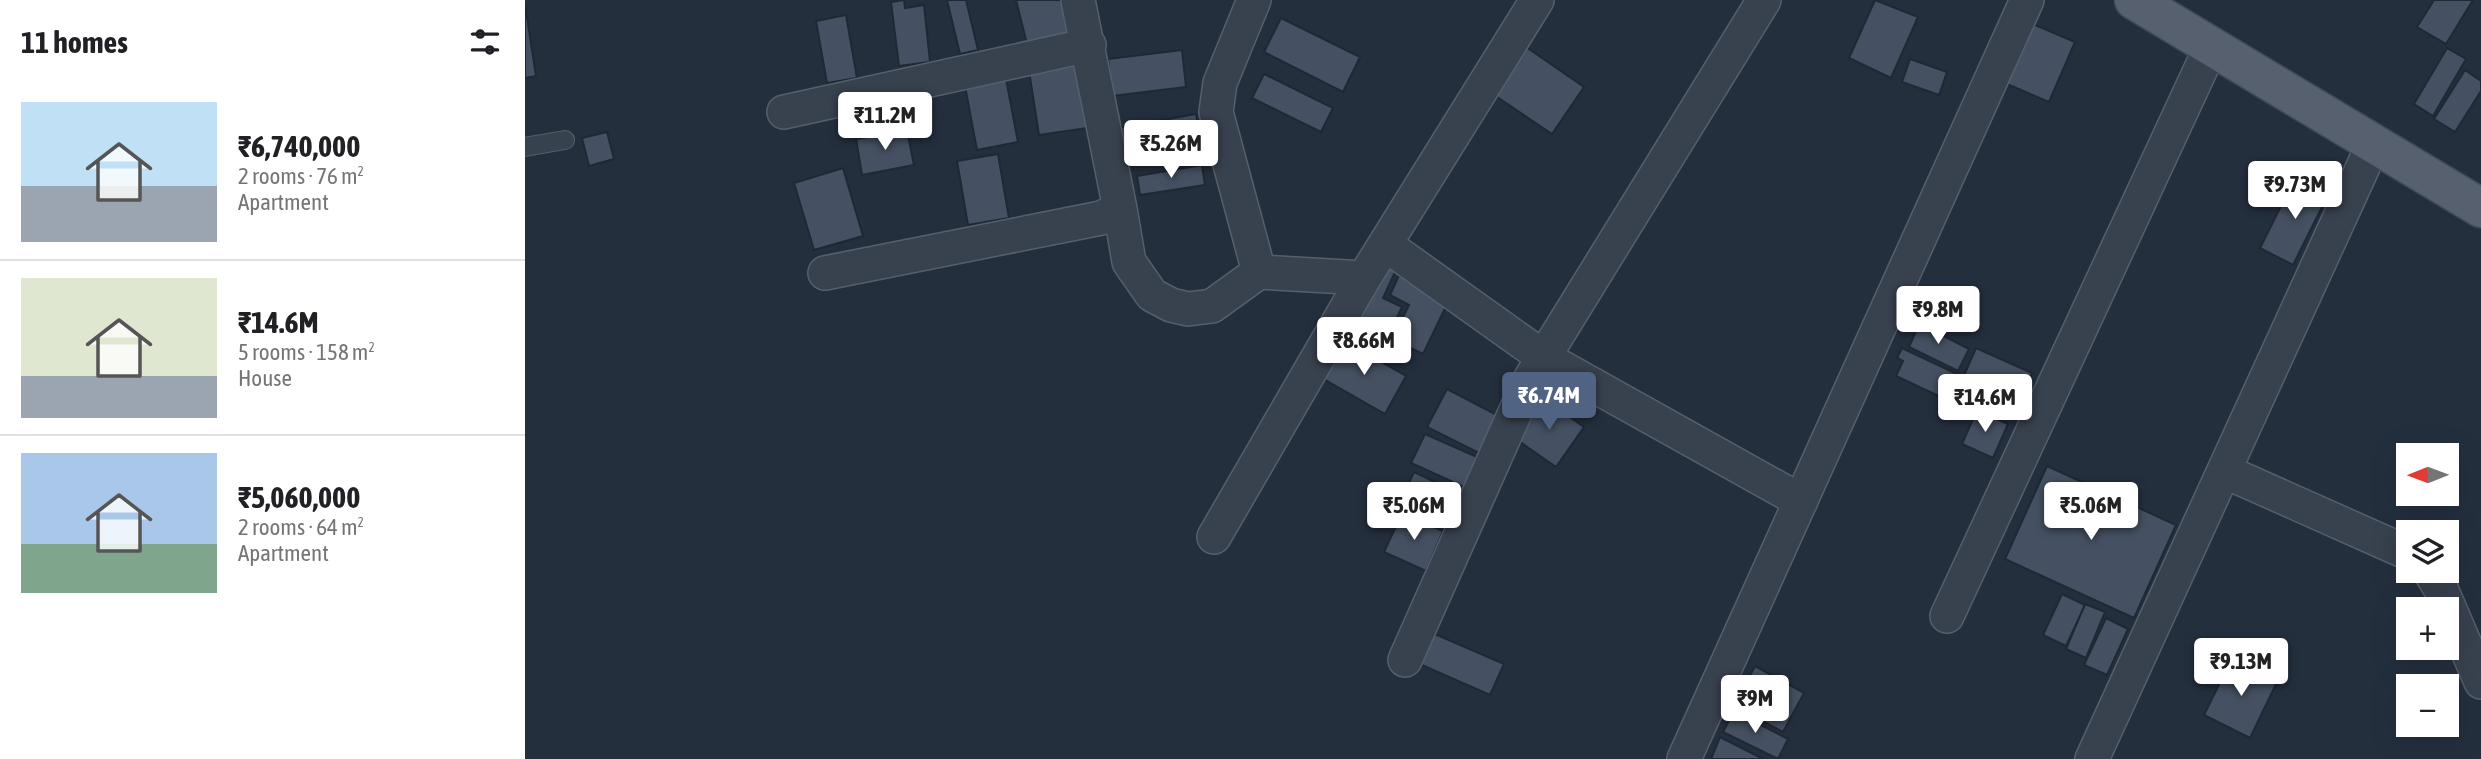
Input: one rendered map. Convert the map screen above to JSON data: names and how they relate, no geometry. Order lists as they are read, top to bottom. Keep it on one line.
{"north":"left","page":{"heading":"11 homes","list":[{"name":"₹6,740,000","note":"2 rooms · 76 m² · Apartment"},{"name":"₹14.6M","note":"5 rooms · 158 m² · House"},{"name":"₹5,060,000","note":"2 rooms · 64 m² · Apartment"}],"price":["₹11.2M","₹5.26M","₹9.73M","₹9.8M","₹8.66M","₹6.74M","₹14.6M","₹5.06M","₹5.06M","₹9.13M","₹9M"],"map_buttons":["+","−"]}}
